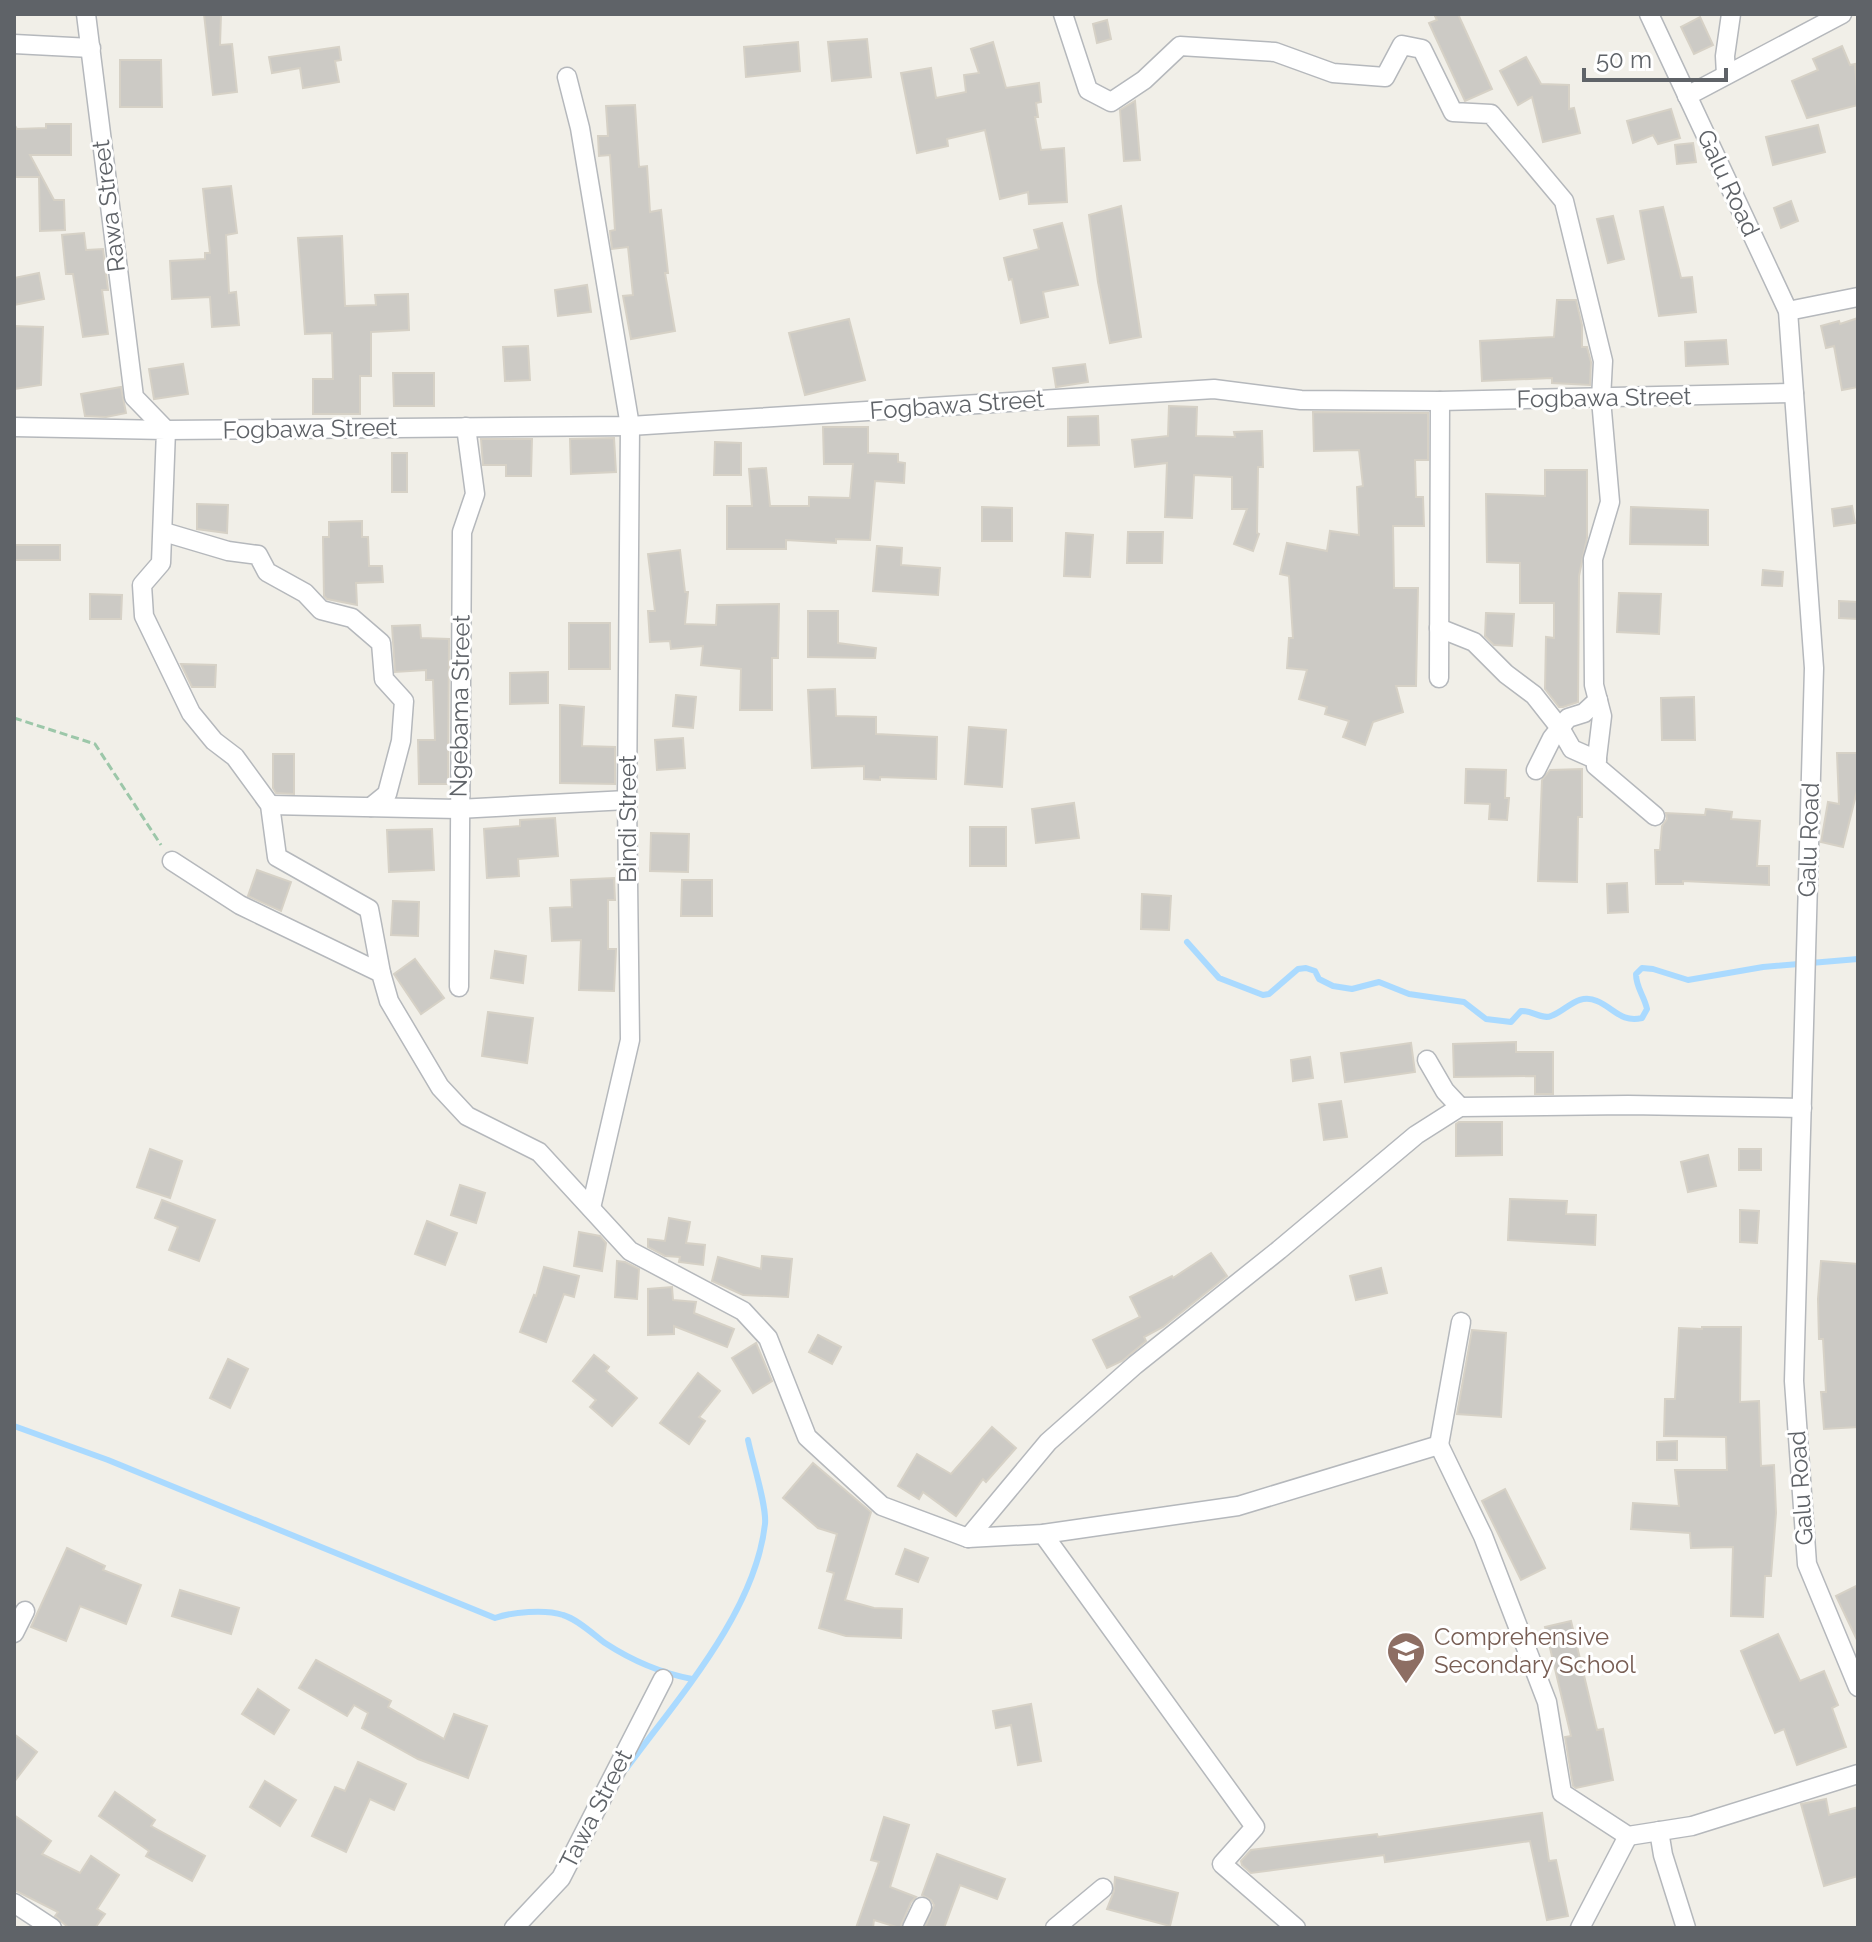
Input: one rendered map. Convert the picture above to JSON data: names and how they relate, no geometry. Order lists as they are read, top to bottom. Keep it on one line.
{"streets":{"street":["Galu Road","Rawa Street","Fogbawa Street","Ngebama Street","Bindi Street","Tawa Street"]},"crossings":[["Galu Road","Fogbawa Street"],["Rawa Street","Fogbawa Street"],["Fogbawa Street","Ngebama Street"],["Fogbawa Street","Bindi Street"]],"places":{"school or university":["Comprehensive Secondary School"]},"scale_bar":"50 m"}
